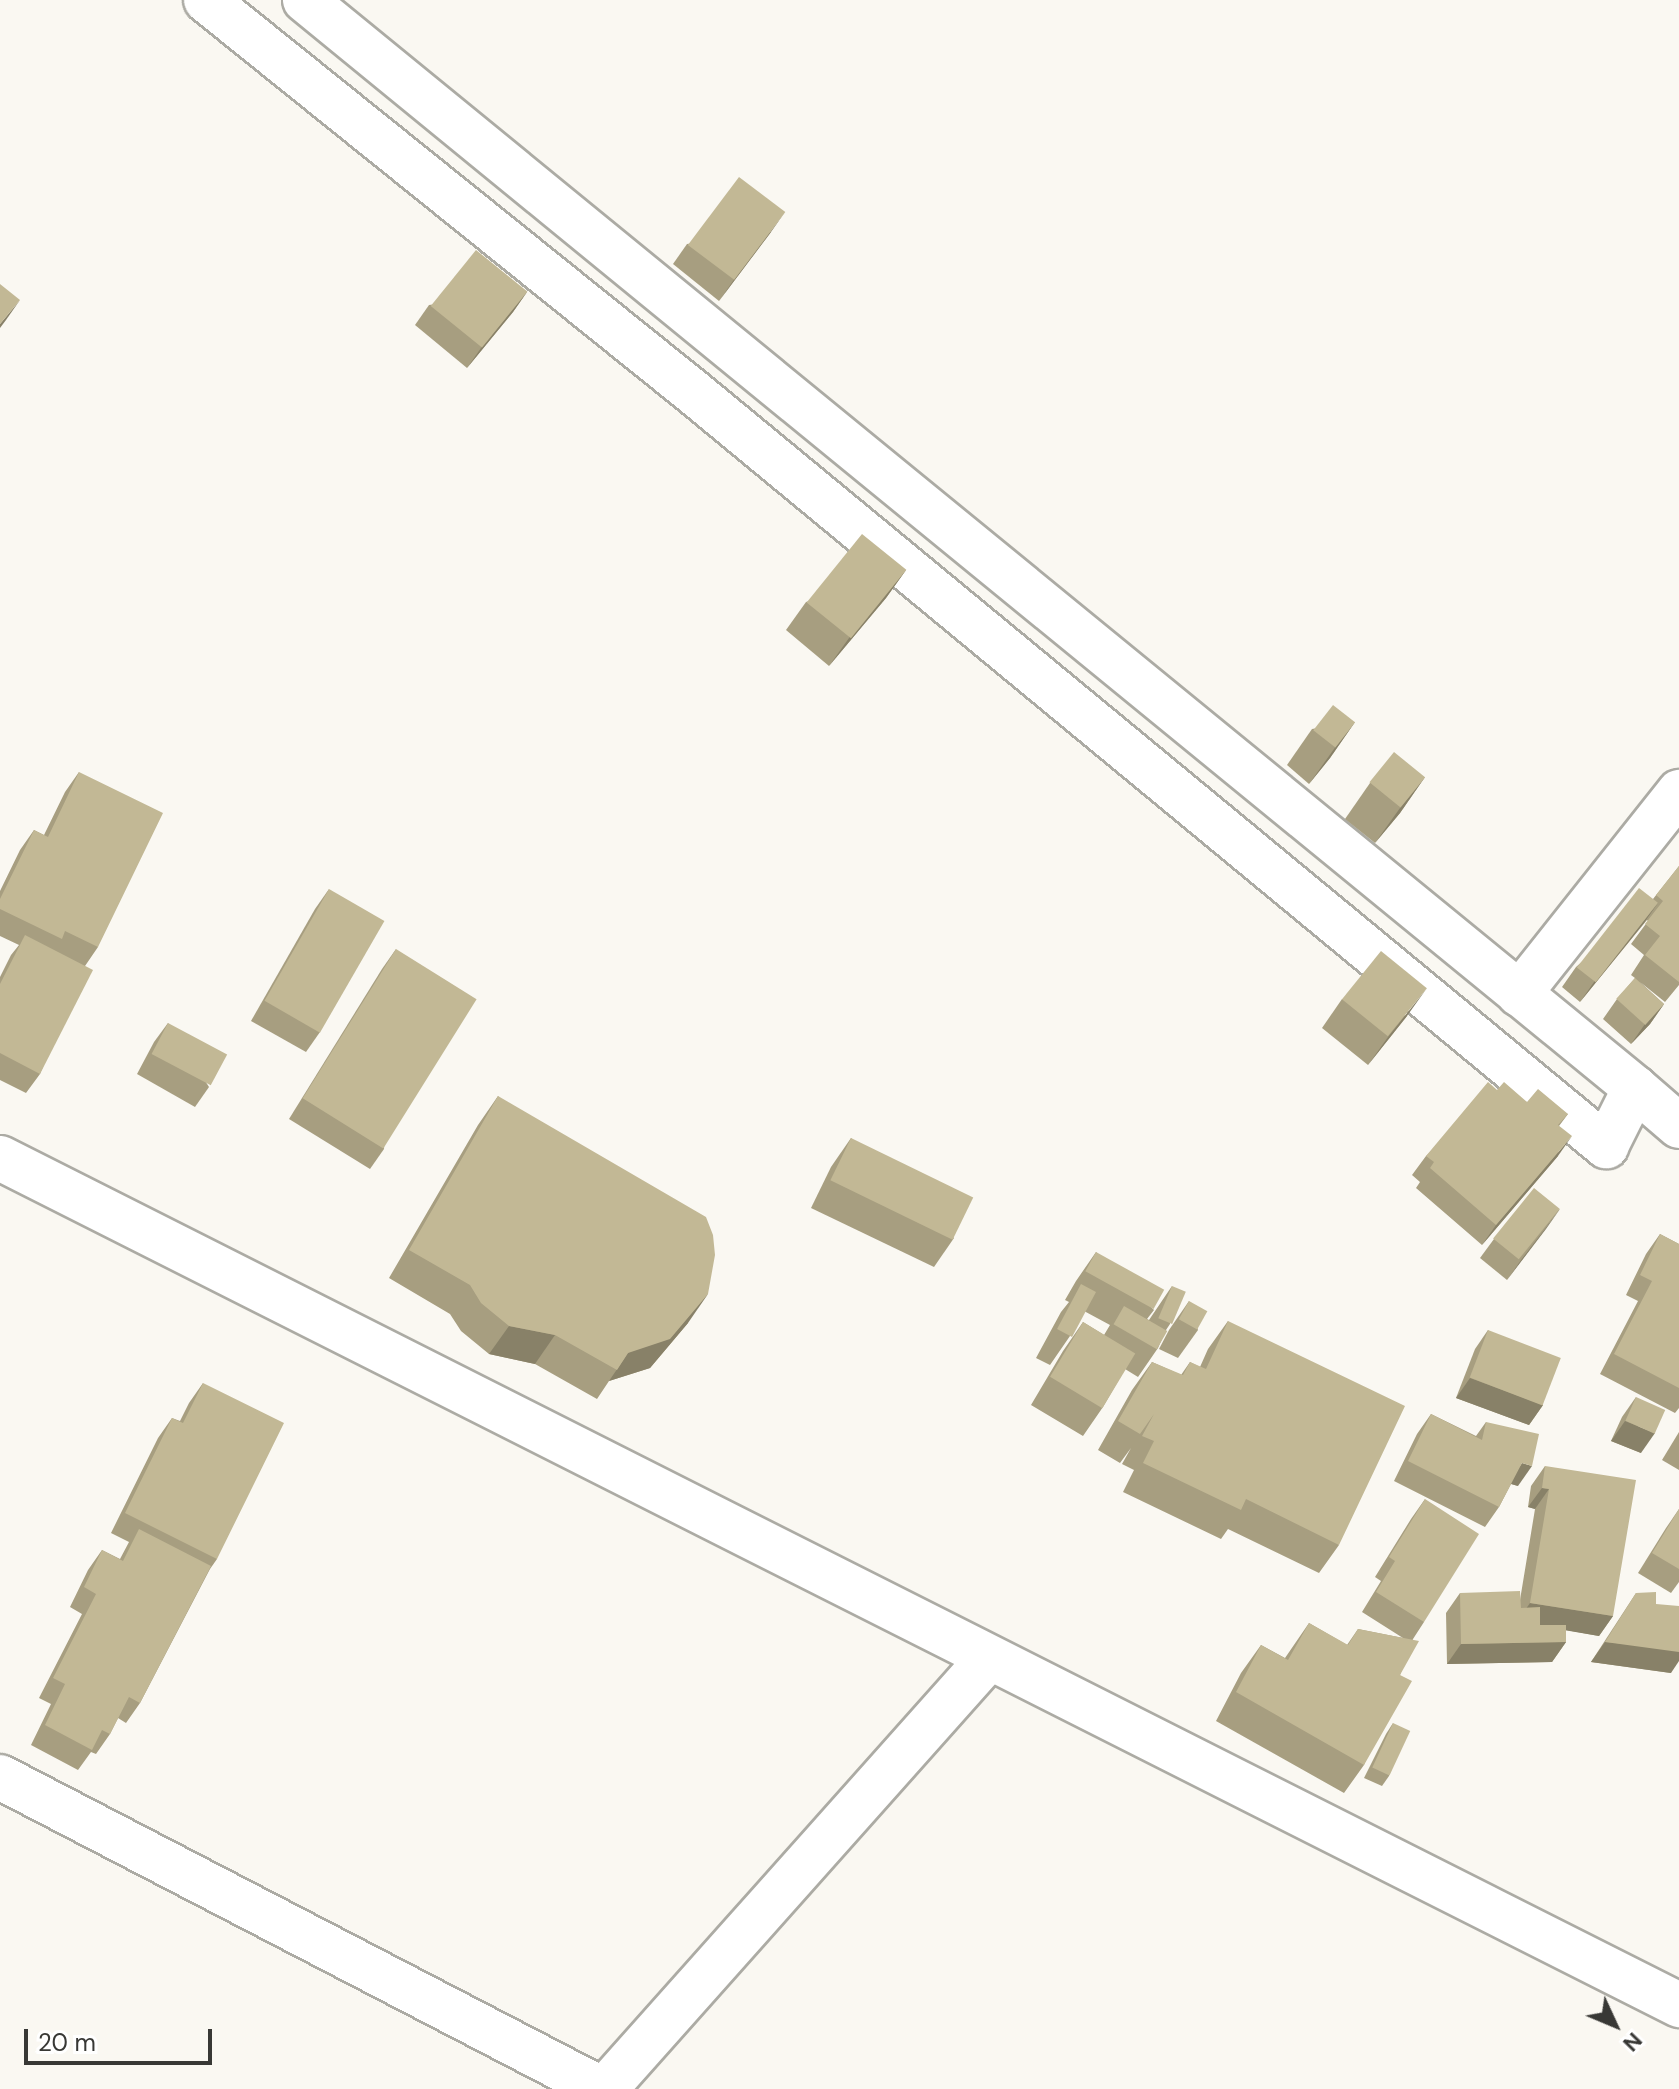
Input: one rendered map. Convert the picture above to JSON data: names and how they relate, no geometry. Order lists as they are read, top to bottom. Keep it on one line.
{"scale_bar":"20 m","north":"bottom right"}
